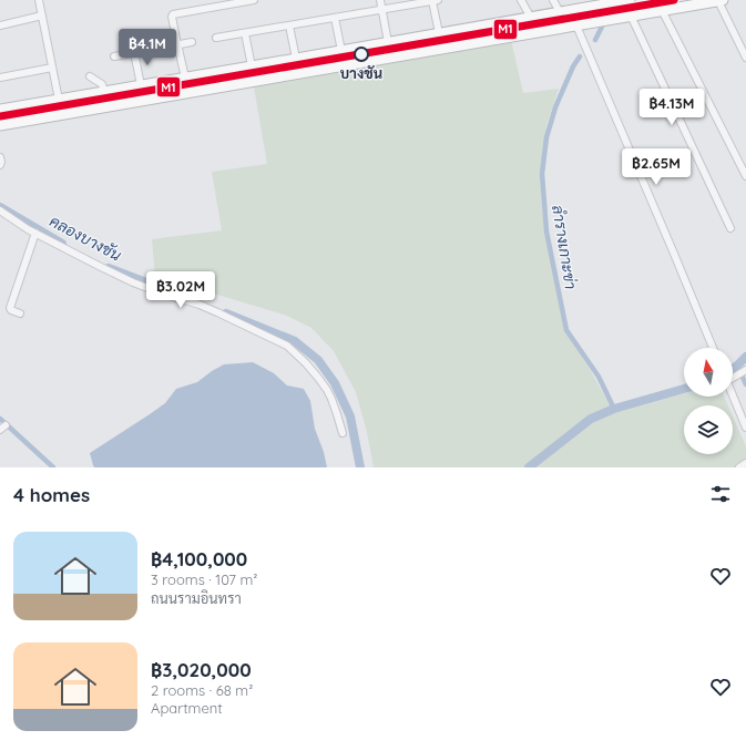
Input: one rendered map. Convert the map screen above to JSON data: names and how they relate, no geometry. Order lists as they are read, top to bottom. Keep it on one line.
{"water":["คลองบางชัน","ลำรางเกาะข่า"],"places":["บางชัน"],"lines":["transit line M1"],"north":"top","page":{"price":["฿4.1M","฿4.13M","฿2.65M","฿3.02M"],"heading":"4 homes","list":[{"name":"฿4,100,000","note":"3 rooms · 107 m² · ถนนรามอินทรา"},{"name":"฿3,020,000","note":"2 rooms · 68 m² · Apartment"}]}}
